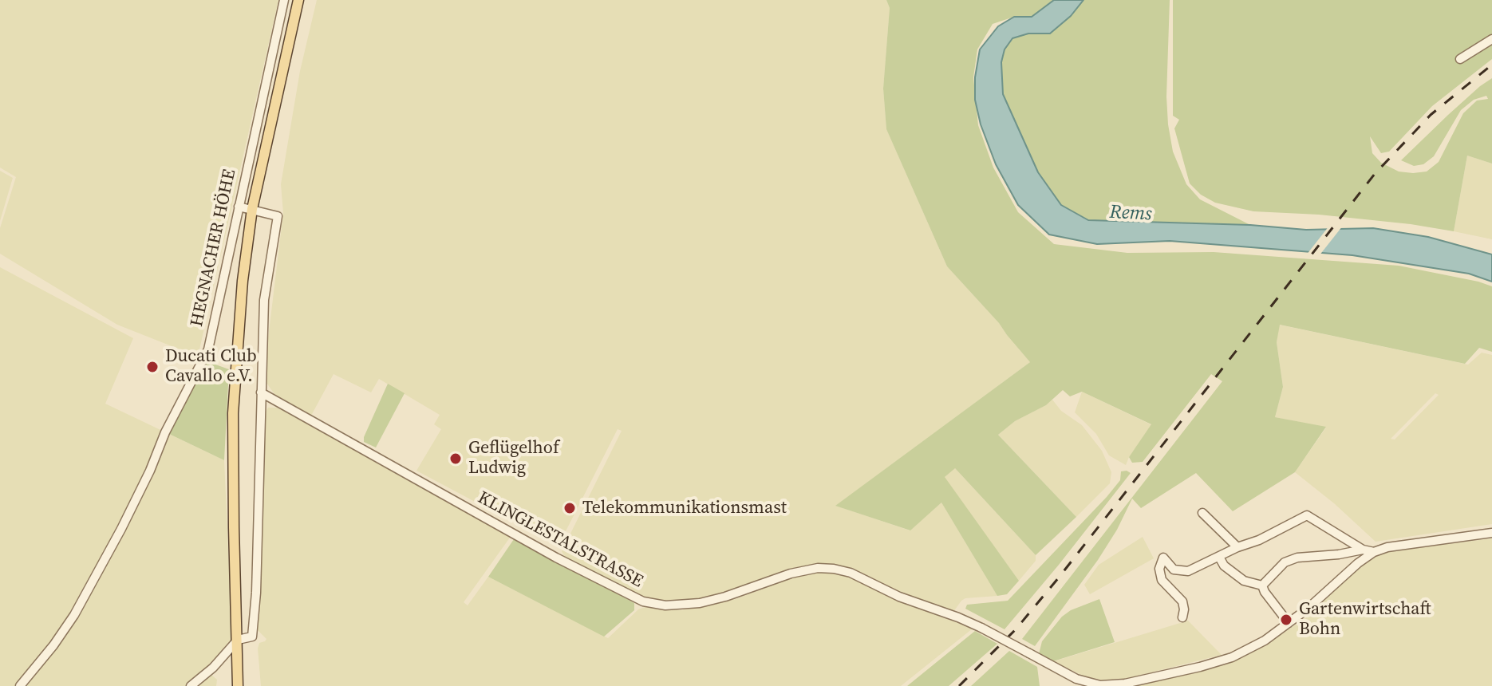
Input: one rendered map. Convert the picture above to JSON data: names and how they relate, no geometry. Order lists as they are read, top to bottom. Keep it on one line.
{"streets":{"main road":["HEGNACHER HÖHE"],"street":["KLINGLESTALSTRASSE"]},"water":["Rems"],"places":["Ducati Club Cavallo e.V.","Geflügelhof Ludwig","Telekommunikationsmast","Gartenwirtschaft Bohn"]}
